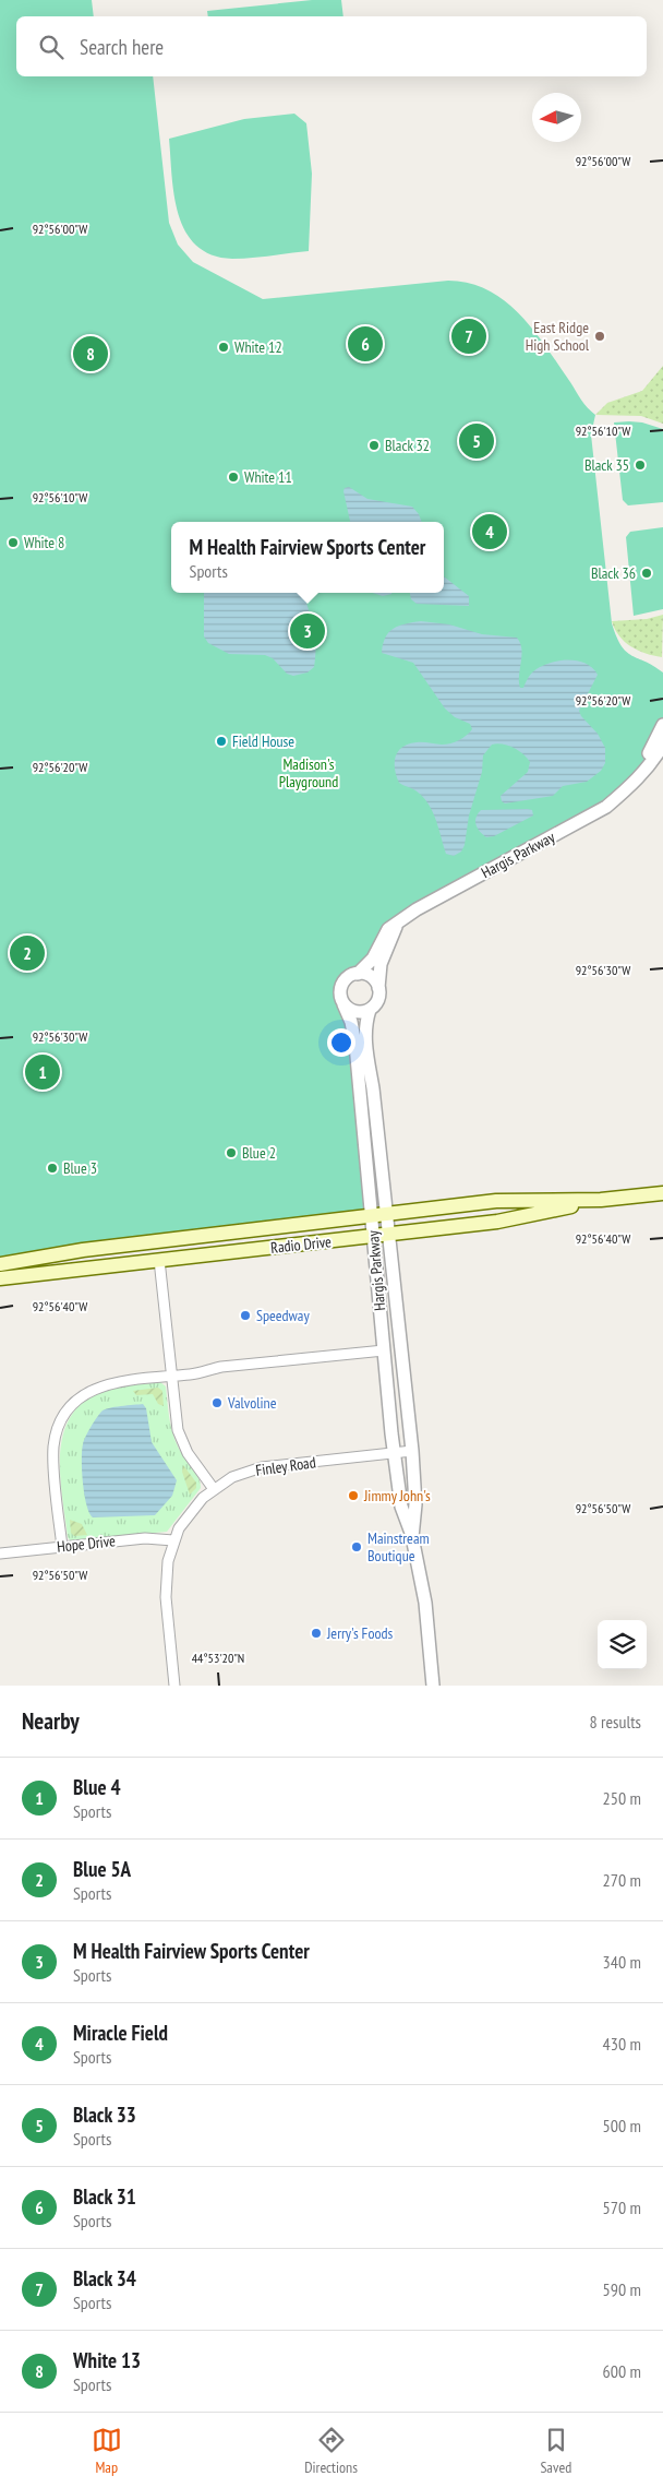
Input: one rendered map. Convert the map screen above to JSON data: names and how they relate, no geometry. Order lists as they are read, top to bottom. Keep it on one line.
{"streets":{"main road":["Radio Drive"],"street":["Hargis Parkway","Finley Road","Hope Drive"]},"crossings":[["Hargis Parkway","Radio Drive"],["Hargis Parkway","Finley Road"],["Finley Road","Hope Drive"]],"parks":["Madison's Playground"],"places":["East Ridge High School","White 12","Black 32","Black 35","White 11","White 8","Black 36","Field House","Blue 2","Blue 3","Speedway","Valvoline","Jimmy John's","Mainstream Boutique","Jerry's Foods"],"north":"left","page":{"search":"Search here","pins":["7","6","8","5","4","3","2","1"],"popup":["M Health Fairview Sports Center","Sports"],"heading":["Nearby","8 results"],"list":[{"mark":"1","name":"Blue 4","note":"Sports","value":"250 m"},{"mark":"2","name":"Blue 5A","note":"Sports","value":"270 m"},{"mark":"3","name":"M Health Fairview Sports Center","note":"Sports","value":"340 m"},{"mark":"4","name":"Miracle Field","note":"Sports","value":"430 m"},{"mark":"5","name":"Black 33","note":"Sports","value":"500 m"},{"mark":"6","name":"Black 31","note":"Sports","value":"570 m"},{"mark":"7","name":"Black 34","note":"Sports","value":"590 m"},{"mark":"8","name":"White 13","note":"Sports","value":"600 m"}],"nav":["Map","Directions","Saved"]},"coordinates":["92°56'00\"W","92°56'10\"W","92°56'20\"W","92°56'30\"W","92°56'40\"W","92°56'50\"W","44°53'20\"N"]}
